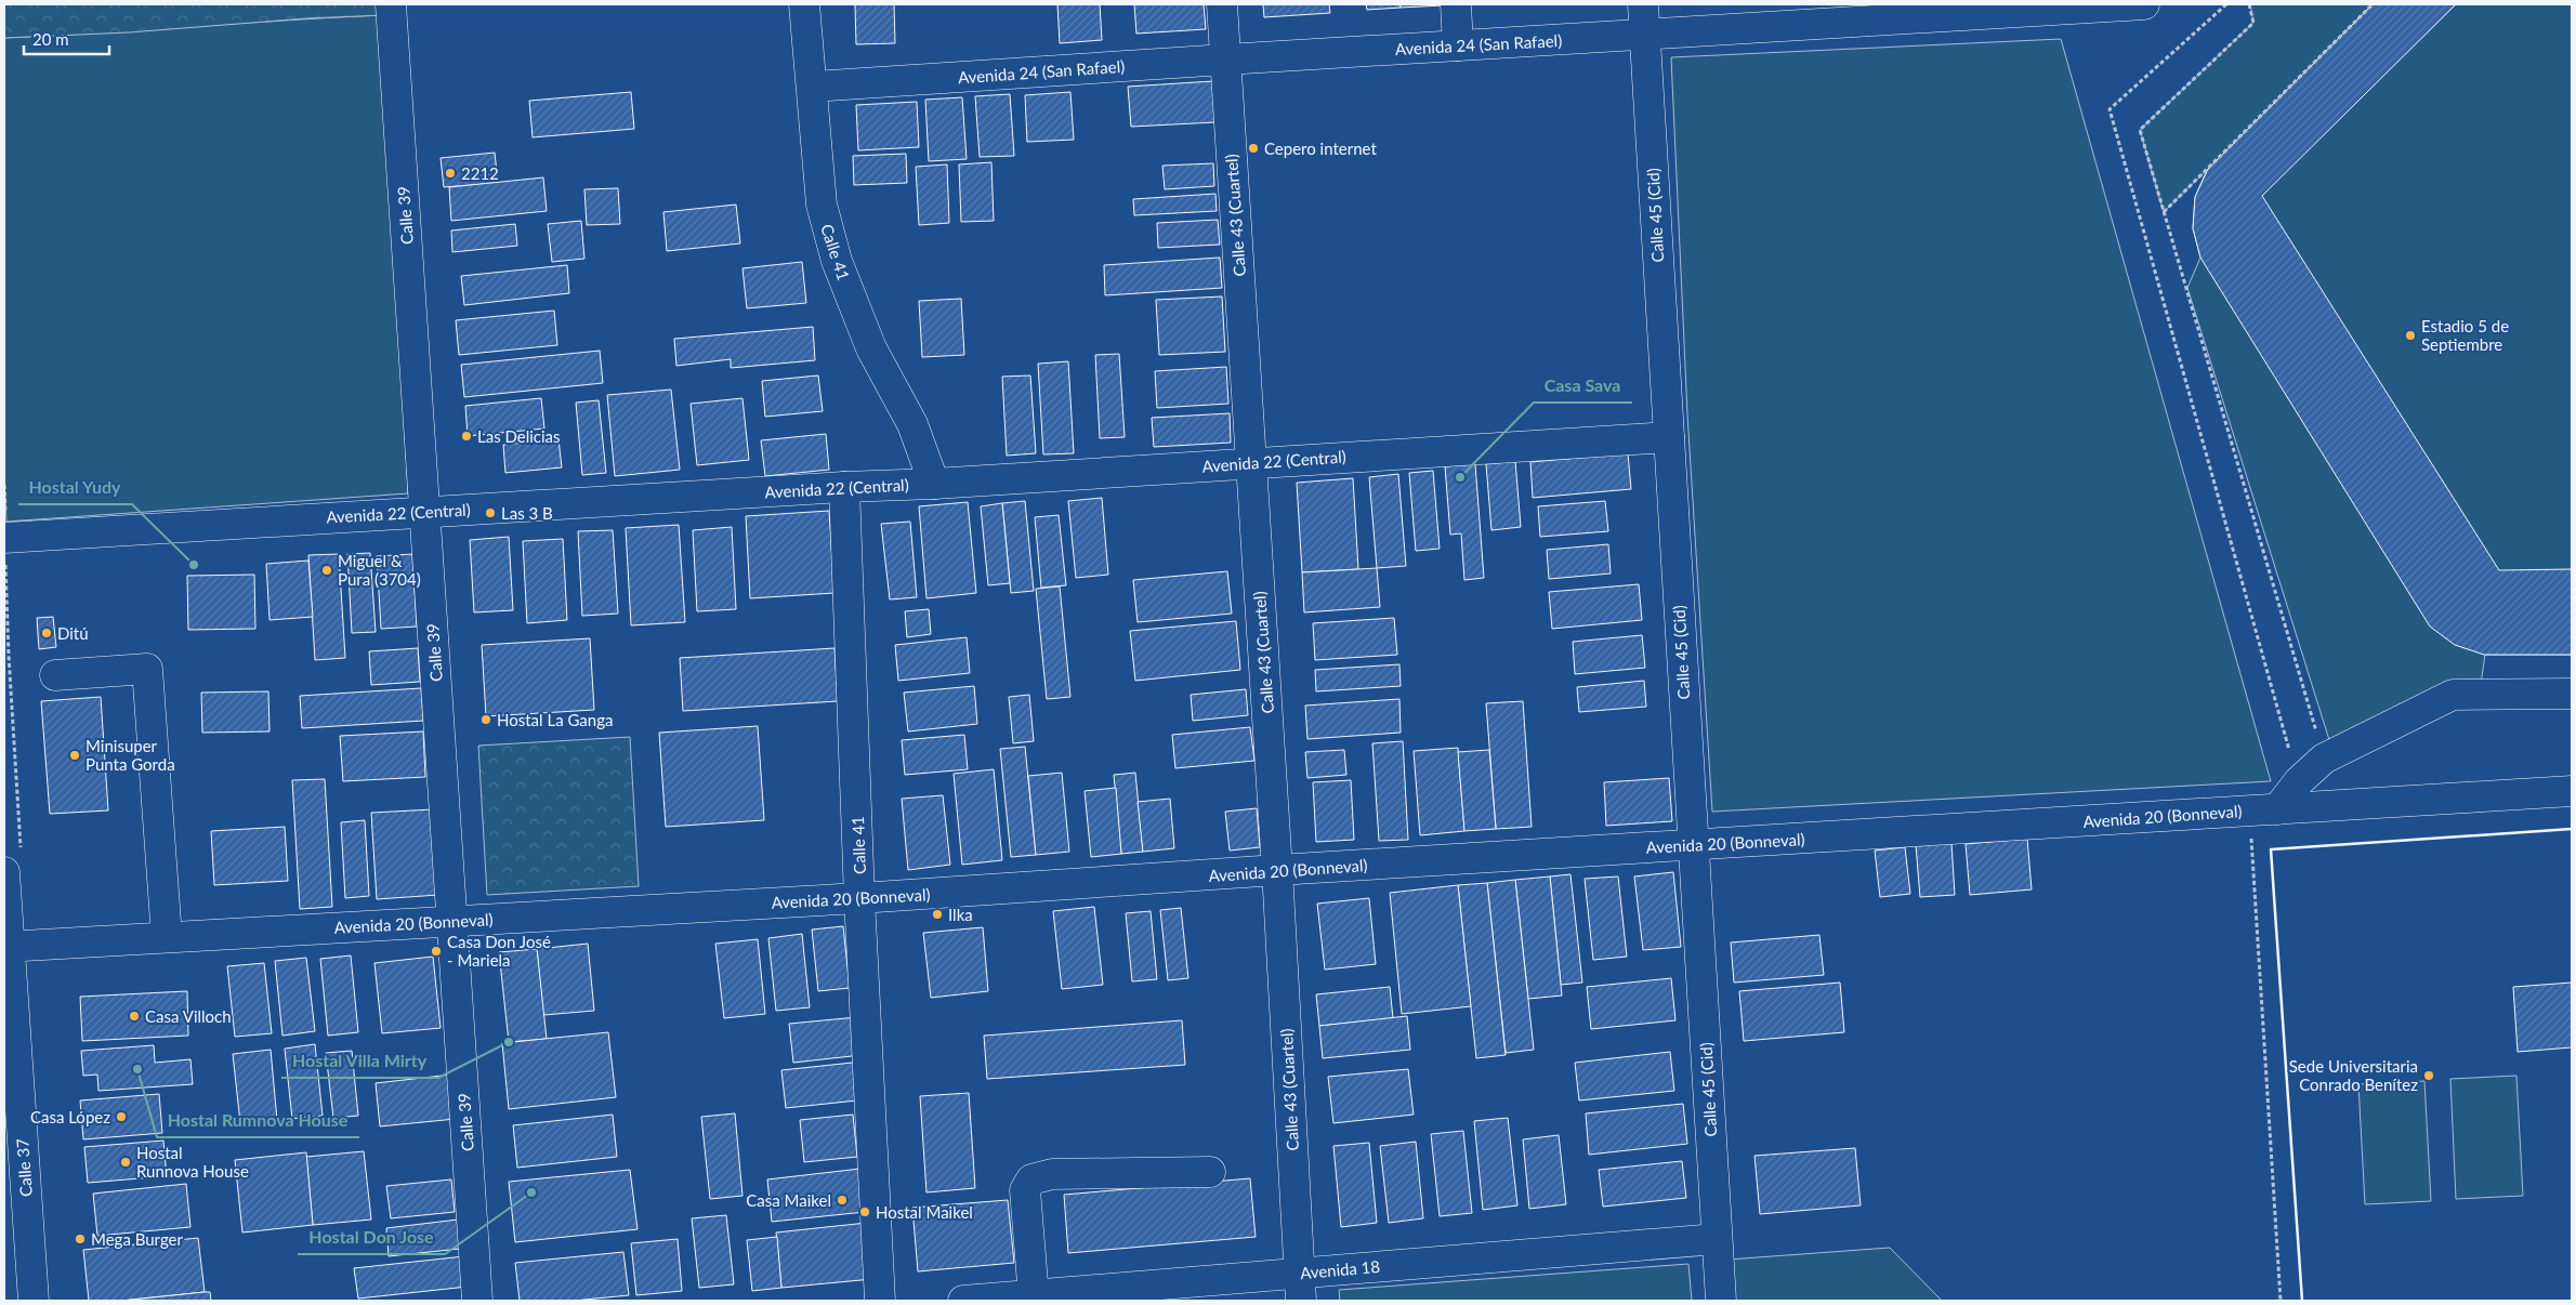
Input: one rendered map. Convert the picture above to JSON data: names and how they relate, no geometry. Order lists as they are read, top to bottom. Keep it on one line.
{"streets":{"street":["Avenida 24 (San Rafael)","Calle 39","Calle 43 (Cuartel)","Calle 45 (Cid)","Calle 41","Avenida 22 (Central)","Avenida 20 (Bonneval)","Calle 37","Avenida 18"]},"crossings":[["Avenida 24 (San Rafael)","Calle 43 (Cuartel)"],["Avenida 24 (San Rafael)","Calle 45 (Cid)"],["Avenida 24 (San Rafael)","Calle 41"],["Calle 39","Avenida 22 (Central)"],["Calle 39","Avenida 20 (Bonneval)"],["Calle 43 (Cuartel)","Avenida 22 (Central)"],["Calle 43 (Cuartel)","Avenida 20 (Bonneval)"],["Calle 43 (Cuartel)","Avenida 18"],["Calle 45 (Cid)","Avenida 22 (Central)"],["Calle 45 (Cid)","Avenida 20 (Bonneval)"],["Calle 45 (Cid)","Avenida 18"],["Calle 41","Avenida 22 (Central)"],["Calle 41","Avenida 20 (Bonneval)"],["Avenida 20 (Bonneval)","Calle 37"]],"places":["Cepero internet","2212","Estadio 5 de Septiembre","Las Delicias","Casa Sava","Las 3 B","Hostal Yudy","Miguel & Pura (3704)","Ditú","Hostal La Ganga","Minisuper Punta Gorda","Ilka","Casa Don José - Mariela","Casa Villoch","Hostal Villa Mirty","Hostal Rumnova House","Sede Universitaria Conrado Benítez","Casa López","Hostal Runnova House","Hostal Don Jose","Casa Maikel","Hostal Maikel","Mega Burger"],"scale_bar":"20 m"}
